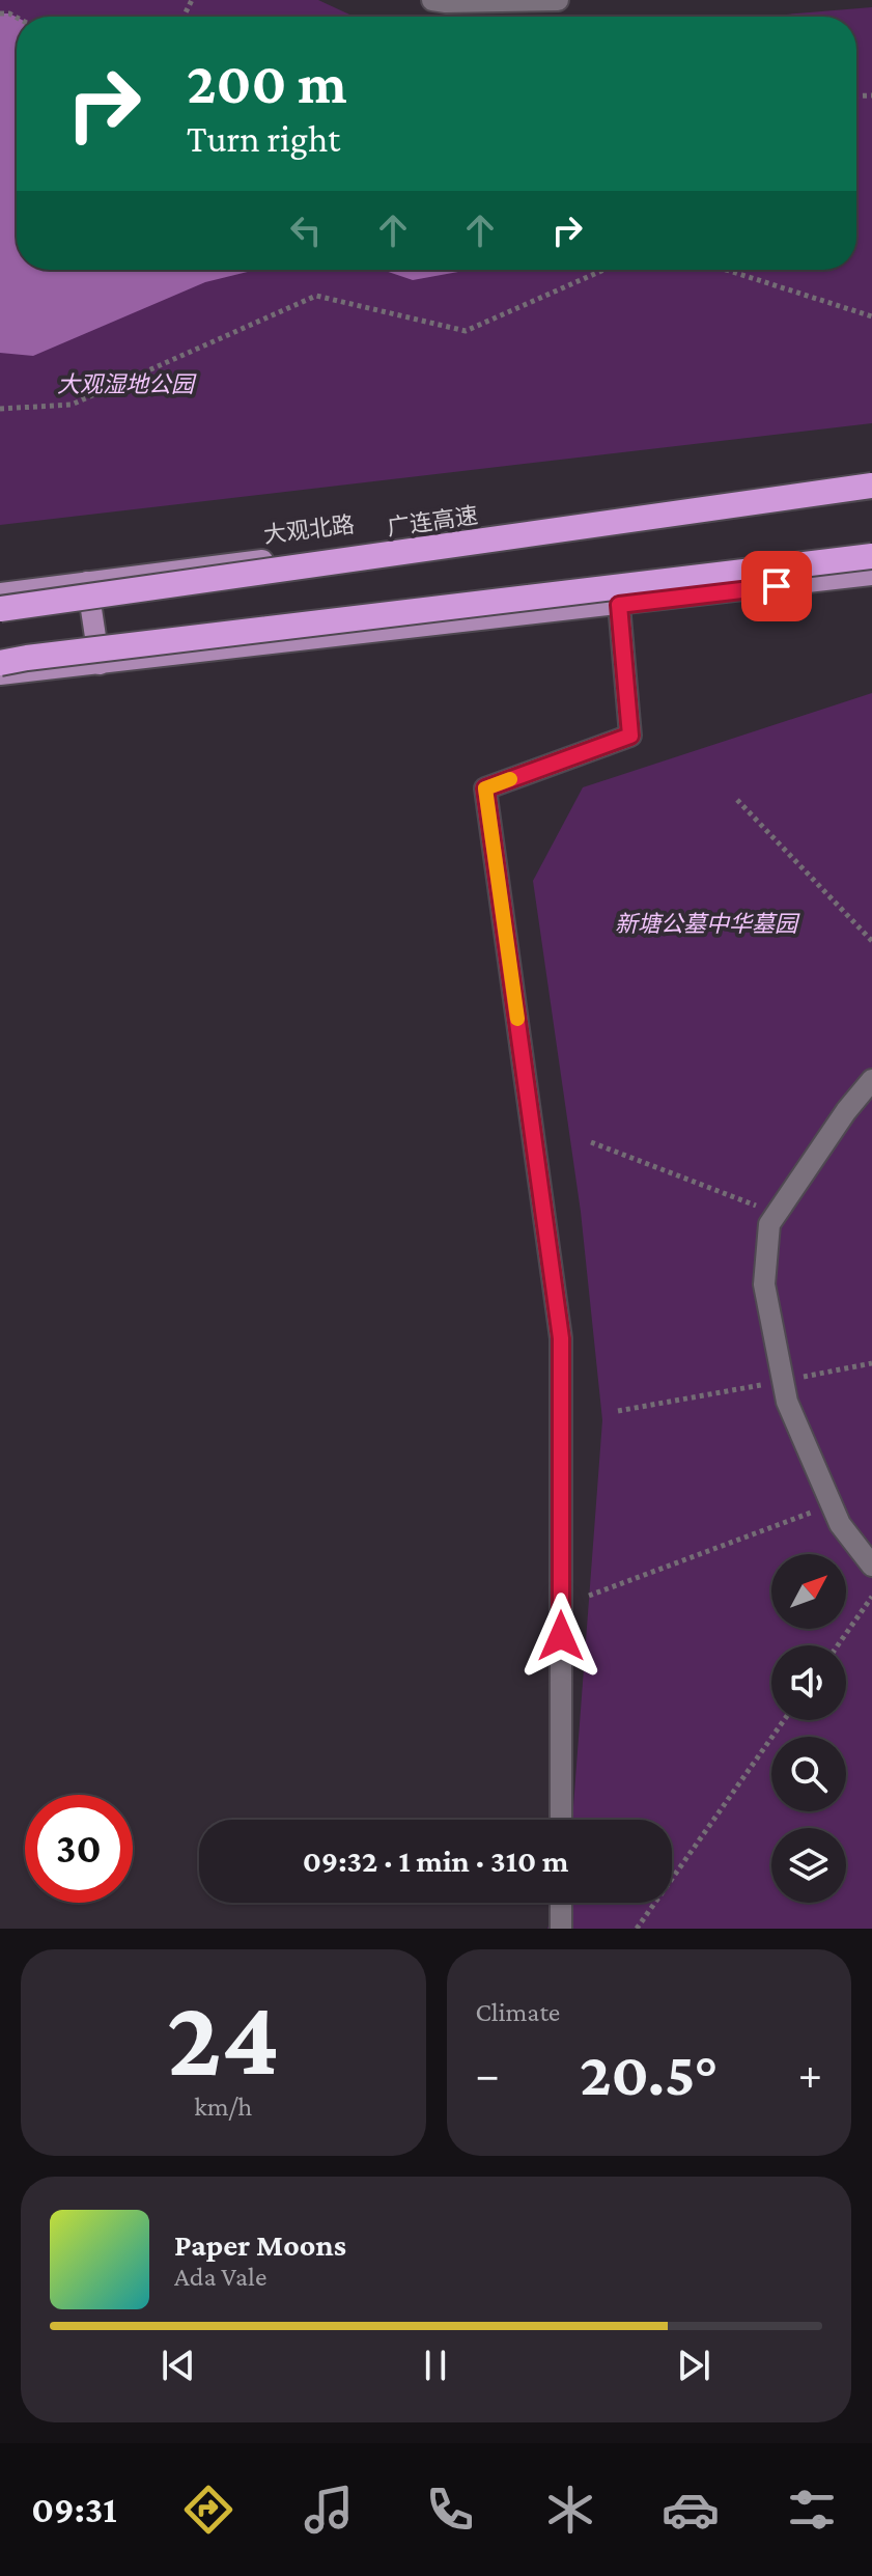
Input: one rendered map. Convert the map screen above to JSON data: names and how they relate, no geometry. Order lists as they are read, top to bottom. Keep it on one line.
{"streets":{"highway":["广连高速"],"main road":["大观北路"]},"crossings":[["广连高速","大观北路"]],"parks":["大观湿地公园","新塘公墓中华墓园"],"north":"top right","page":{"turn":["200 m","Turn right"],"limit":"30","trip":"09:32 · 1 min · 310 m","tile":[["24","km/h"],"Climate"],"heat":["−","20.5°","+"],"song":["Paper Moons","Ada Vale"],"tabs":"09:31"}}
